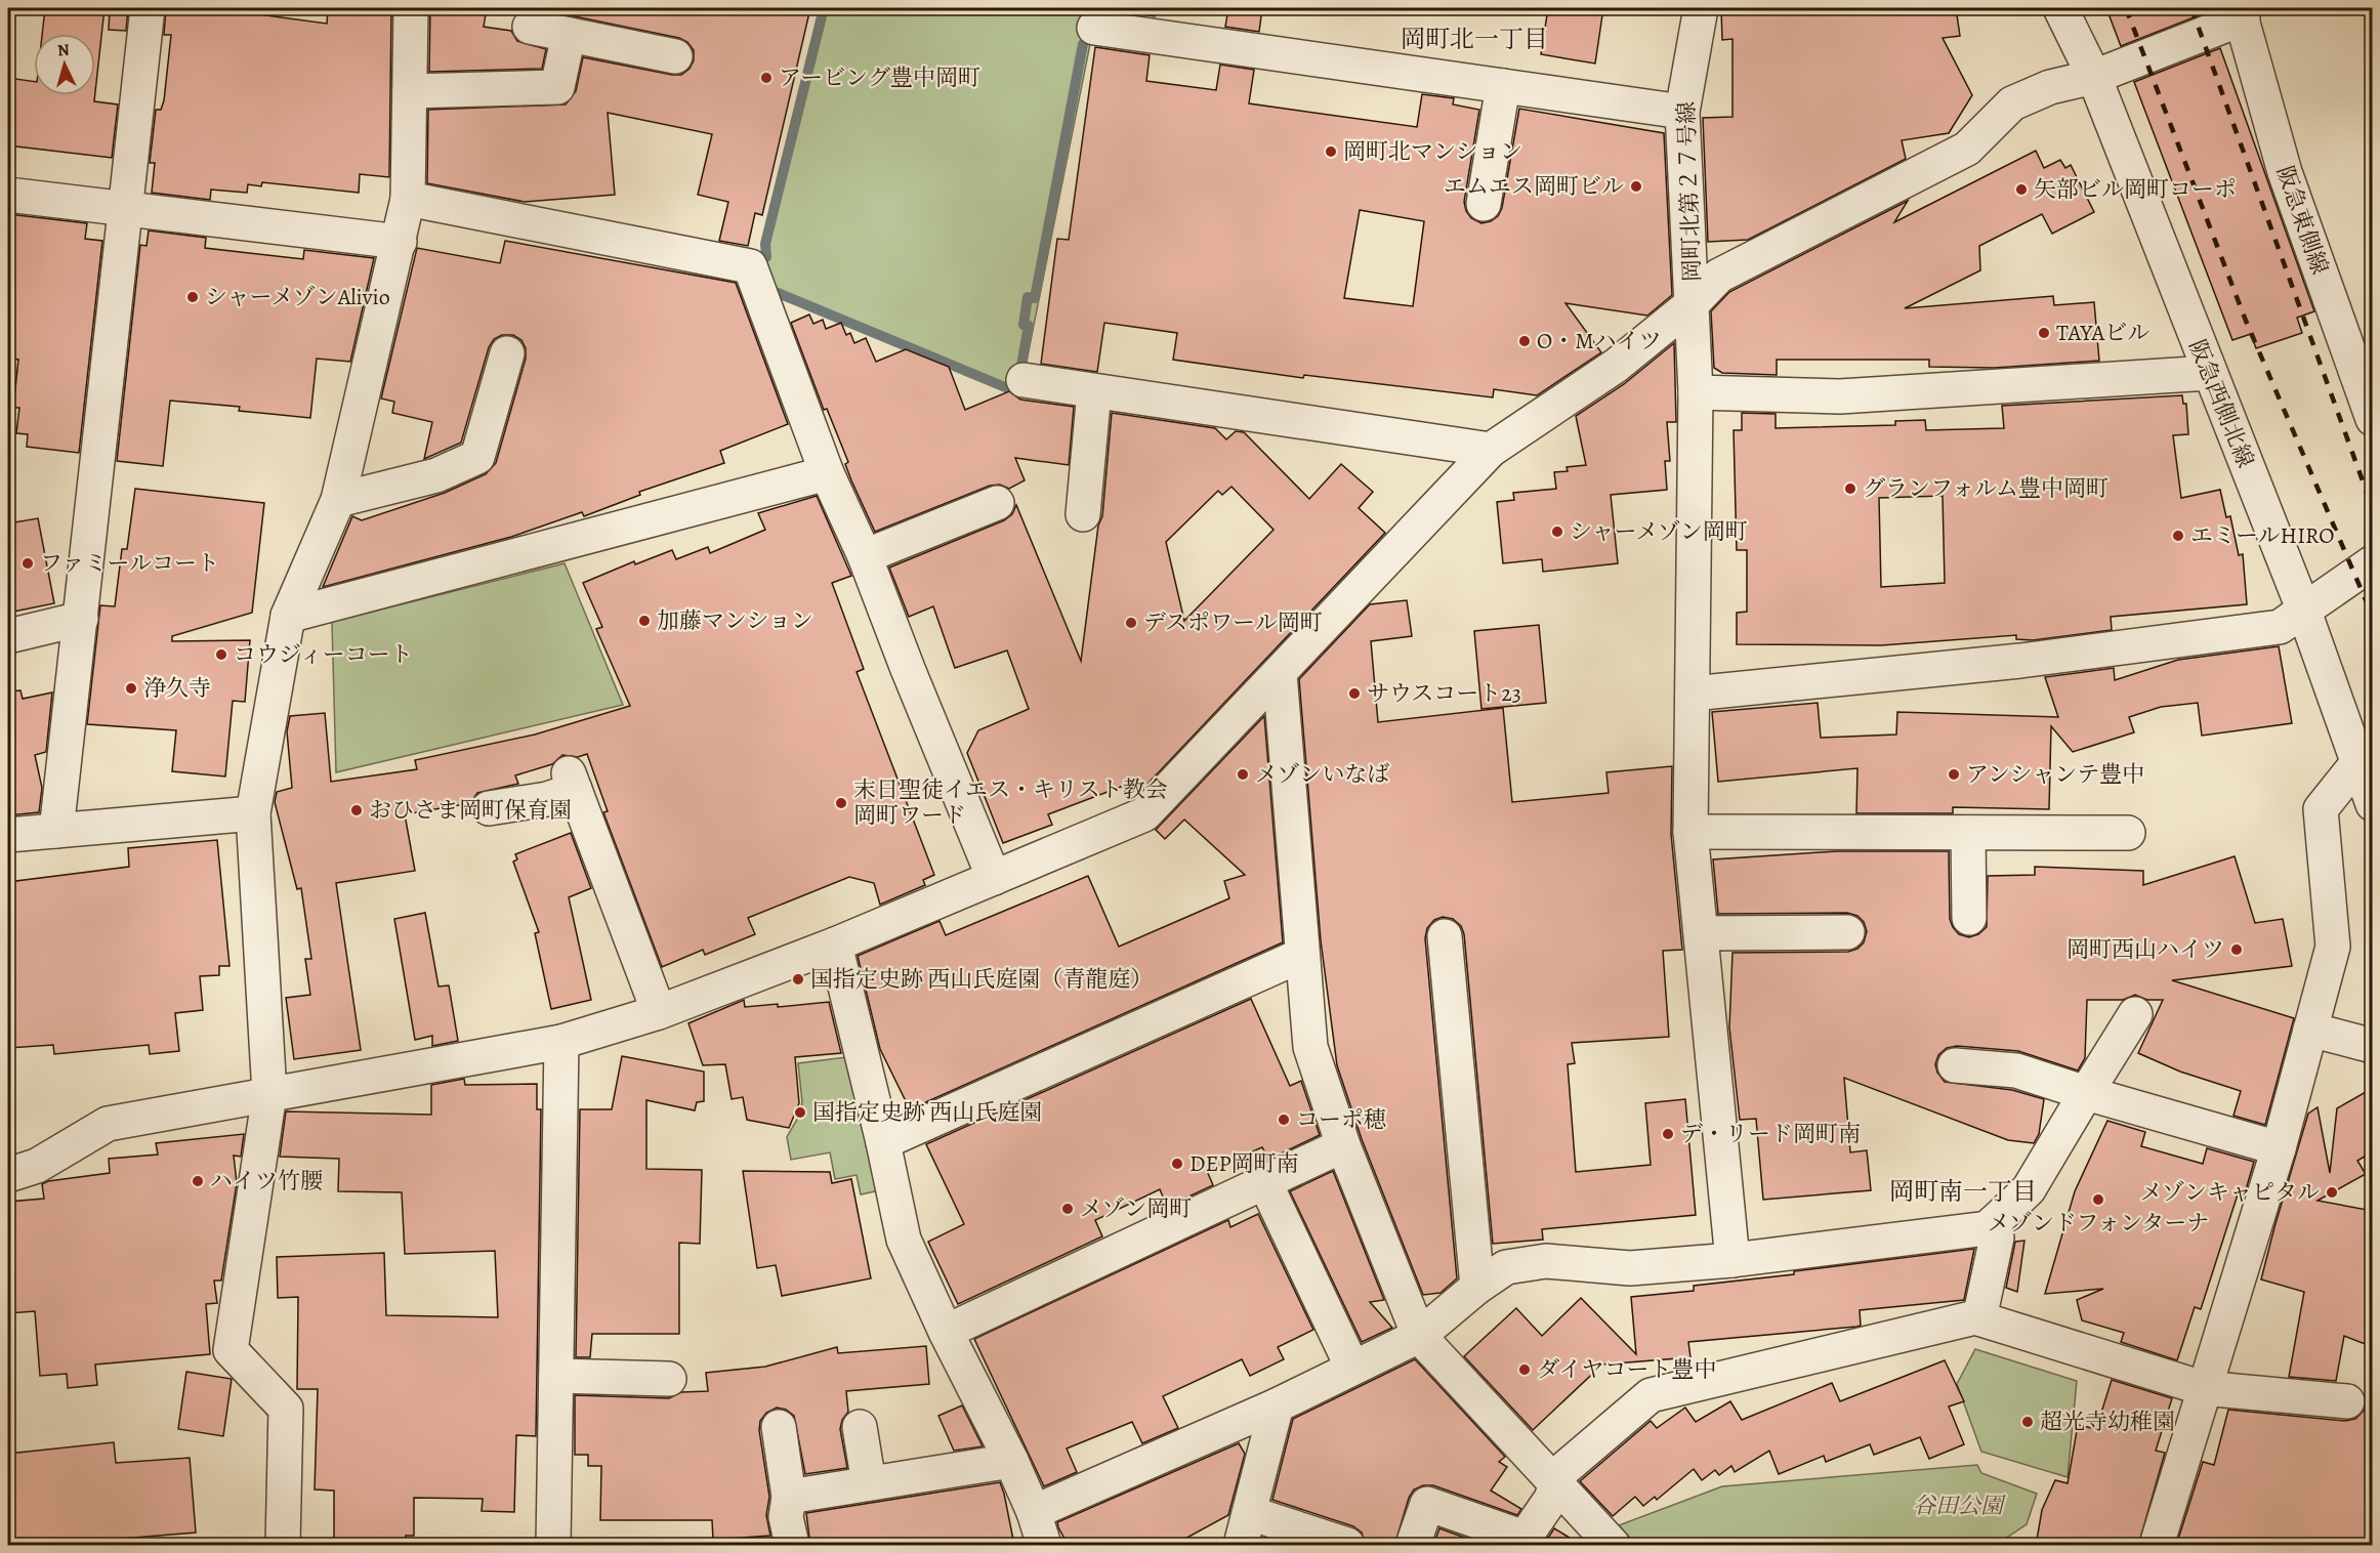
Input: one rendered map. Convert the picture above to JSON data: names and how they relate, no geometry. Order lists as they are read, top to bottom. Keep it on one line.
{"streets":{"street":["岡町北第２７号線","阪急東側線","阪急西側北線"]},"crossings":[["岡町北第２７号線","阪急東側線"],["阪急東側線","阪急西側北線"]],"districts":["岡町北一丁目","岡町南一丁目"],"parks":["谷田公園"],"places":["アービング豊中岡町","岡町北マンション","エムエス岡町ビル","矢部ビル岡町コーポ","シャーメゾンAlivio","TAYAビル","O・Mハイツ","グランフォルム豊中岡町","シャーメゾン岡町","エミールHIRO","ファミールコート","加藤マンション","デスポワール岡町","コウジィーコート","浄久寺","サウスコート23","メゾンいなば","アンシャンテ豊中","末日聖徒イエス・キリスト教会 岡町ワード","おひさま岡町保育園","岡町西山ハイツ","国指定史跡 西山氏庭園（青龍庭）","国指定史跡 西山氏庭園","コーポ穂","デ・リード岡町南","DEP岡町南","ハイツ竹腰","メゾンキャピタル","メゾンドフォンターナ","メゾン岡町","ダイヤコート豊中","超光寺幼稚園"],"north":"top"}
